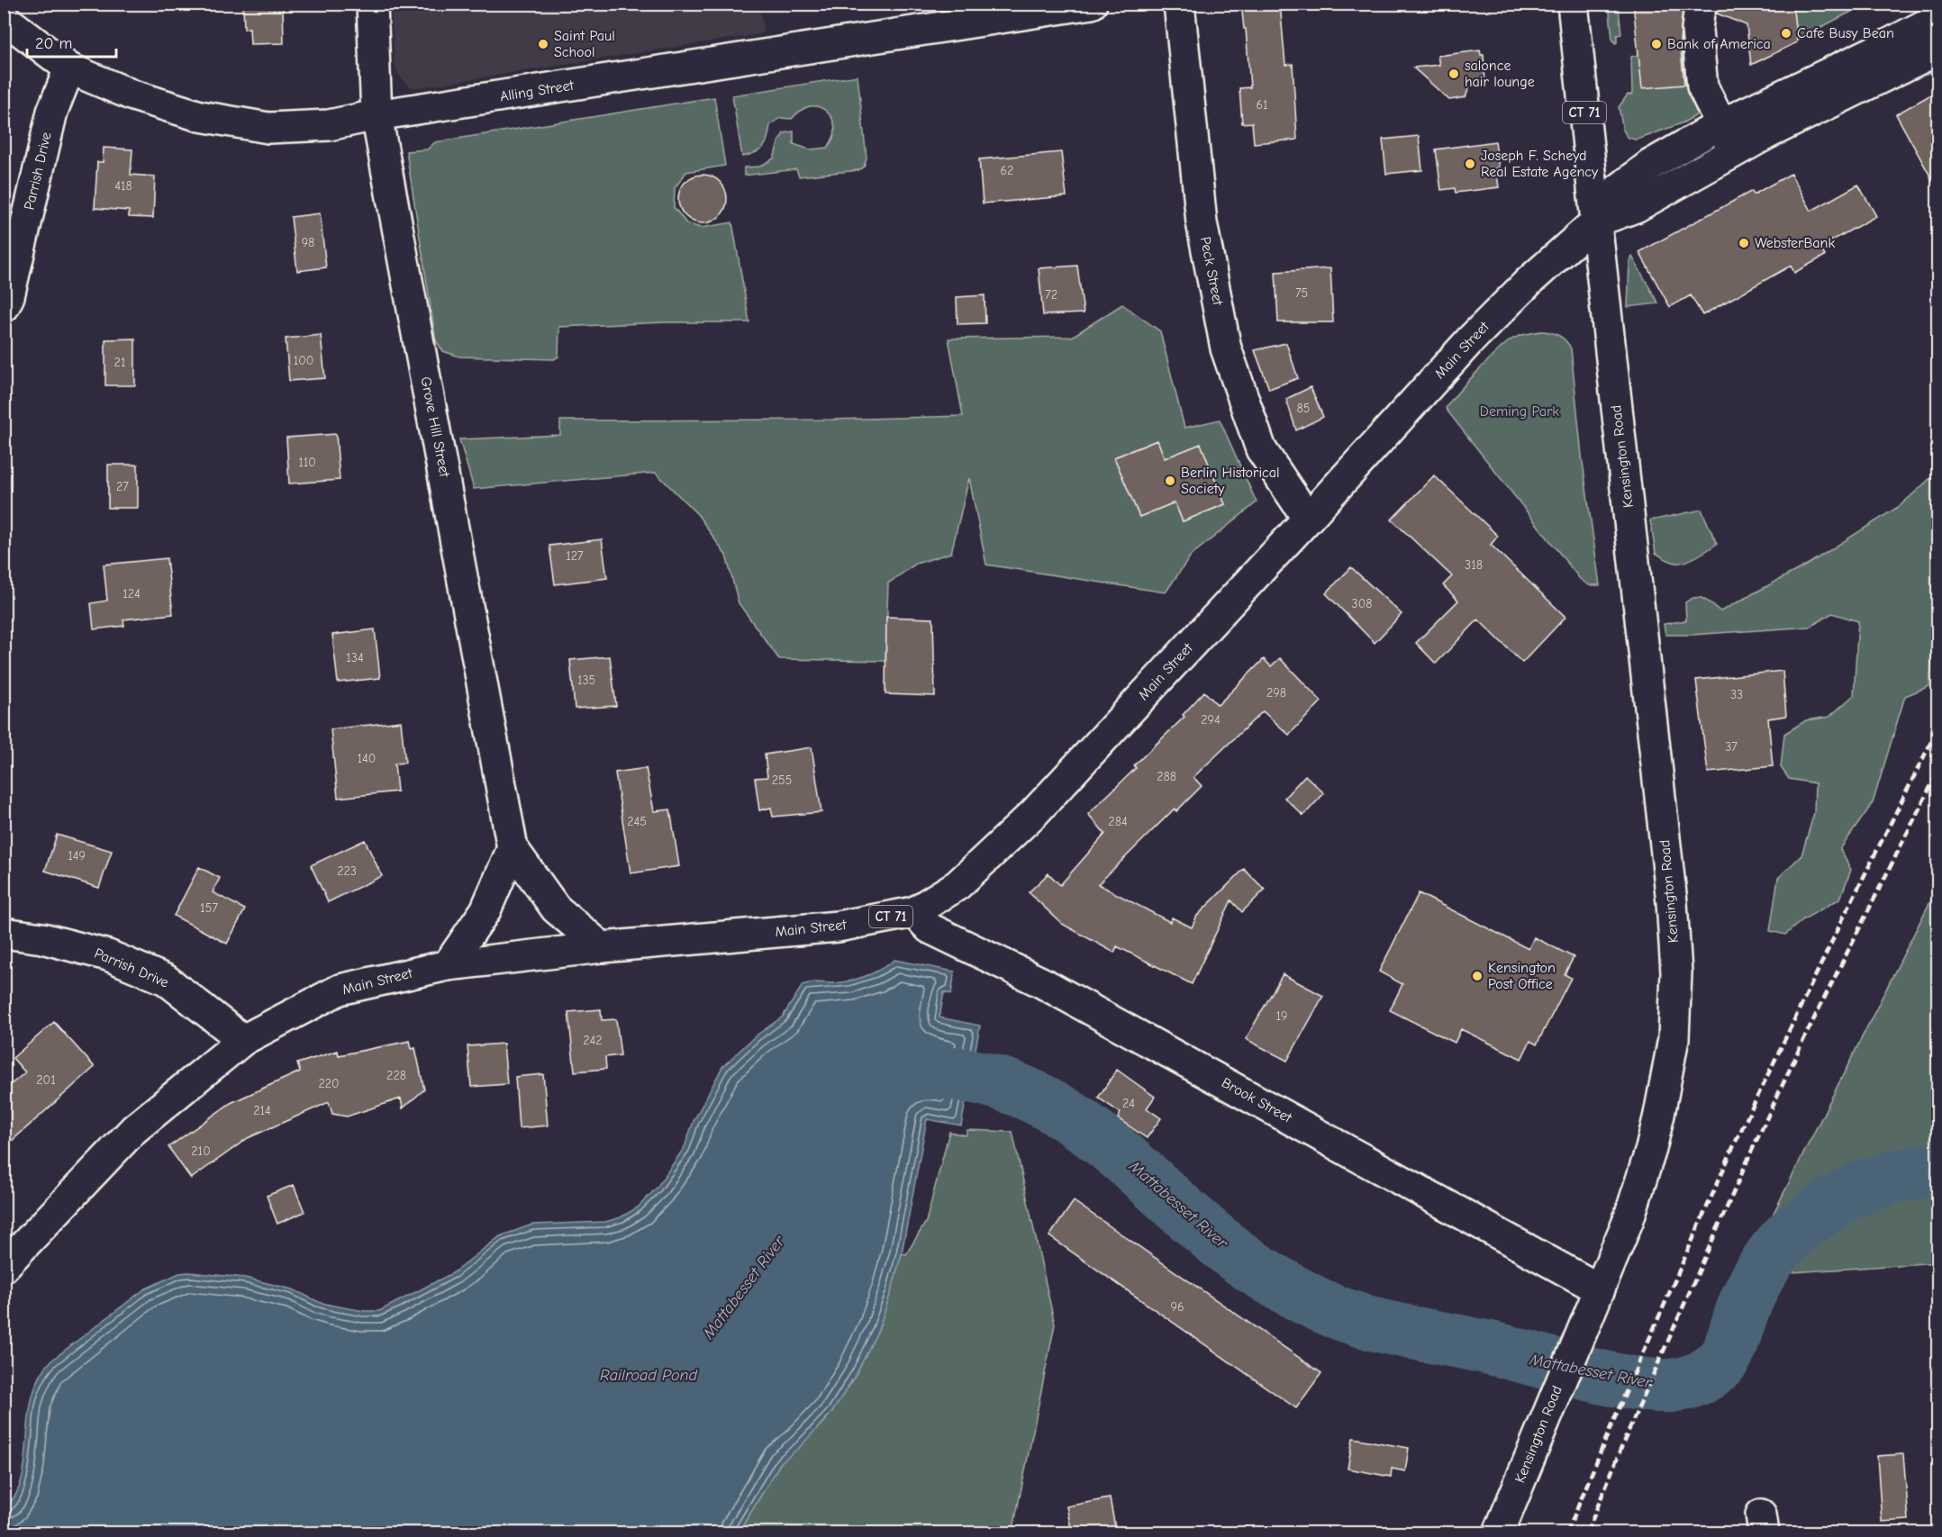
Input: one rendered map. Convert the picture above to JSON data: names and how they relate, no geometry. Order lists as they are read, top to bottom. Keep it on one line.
{"streets":{"street":["Alling Street","CT 71","Parrish Drive","Peck Street","Main Street","Grove Hill Street","Kensington Road","Brook Street"]},"crossings":[["Alling Street","Parrish Drive"],["Alling Street","Grove Hill Street"],["CT 71","Main Street"],["CT 71","Kensington Road"],["Parrish Drive","Main Street"],["Peck Street","Main Street"],["Main Street","Grove Hill Street"],["Main Street","Kensington Road"],["Main Street","Brook Street"],["Kensington Road","Brook Street"]],"water":["Mattabesset River","Railroad Pond"],"parks":["Deming Park"],"places":["Cafe Busy Bean","Saint Paul School","Bank of America","salonce hair lounge","Joseph F. Scheyd Real Estate Agency","WebsterBank","Berlin Historical Society","Kensington Post Office"],"house_numbers":["61","62","418","98","75","72","100","21","85","110","27","127","318","124","308","134","135","298","33","294","37","140","288","255","245","284","149","223","157","19","242","228","201","220","24","214","210","96"],"scale_bar":"20 m"}
